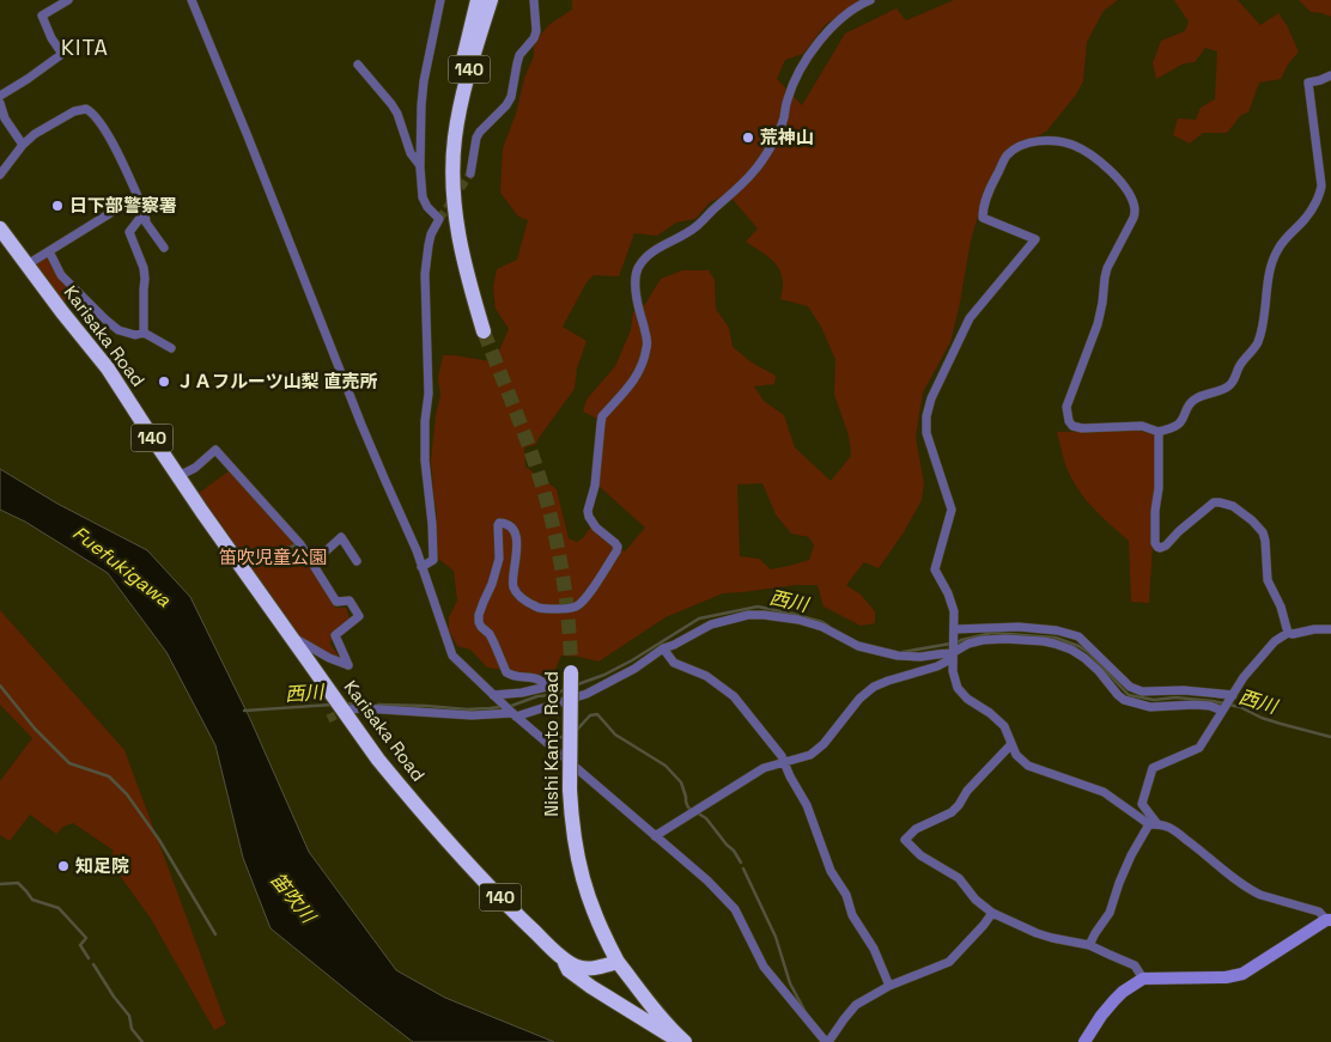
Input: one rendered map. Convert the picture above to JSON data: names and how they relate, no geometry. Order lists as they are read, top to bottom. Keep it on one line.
{"streets":{"highway":["140","Karisaka Road","Nishi Kanto Road"]},"crossings":[["Karisaka Road","Nishi Kanto Road"]],"districts":["KITA"],"water":["Fuefukigawa","西川","笛吹川"],"parks":["笛吹児童公園"],"places":["荒神山","日下部警察署","ＪＡフルーツ山梨 直売所","知足院"]}
